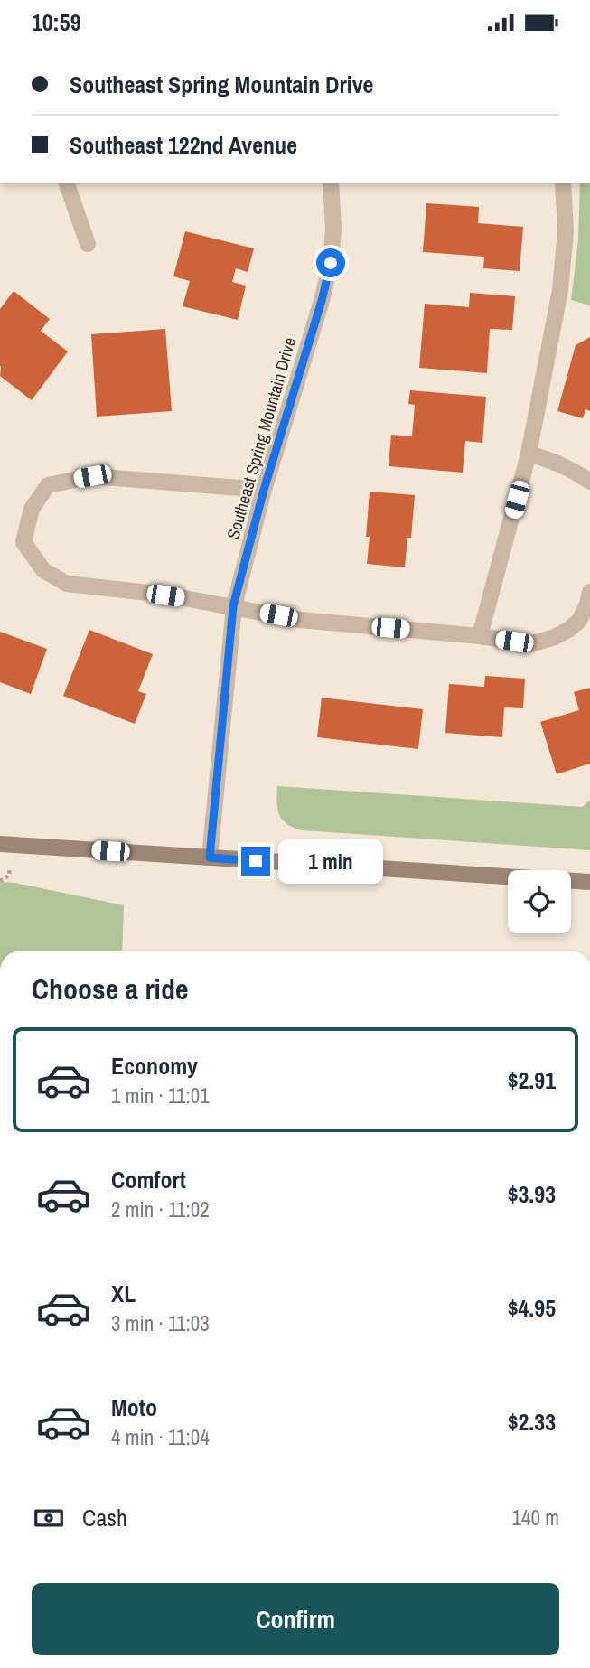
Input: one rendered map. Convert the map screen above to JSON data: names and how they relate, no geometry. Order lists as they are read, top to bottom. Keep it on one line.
{"streets":{"street":["Southeast Spring Mountain Drive"]},"page":{"status":"10:59","banner":["Southeast Spring Mountain Drive","Southeast 122nd Avenue"],"bubble":"1 min","heading":"Choose a ride","list":[{"name":"Economy","note":"1 min · 11:01","value":"$2.91"},{"name":"Comfort","note":"2 min · 11:02","value":"$3.93"},{"name":"XL","note":"3 min · 11:03","value":"$4.95"},{"name":"Moto","note":"4 min · 11:04","value":"$2.33"}],"pay":["Cash","140 m"],"buttons":"Confirm"}}
